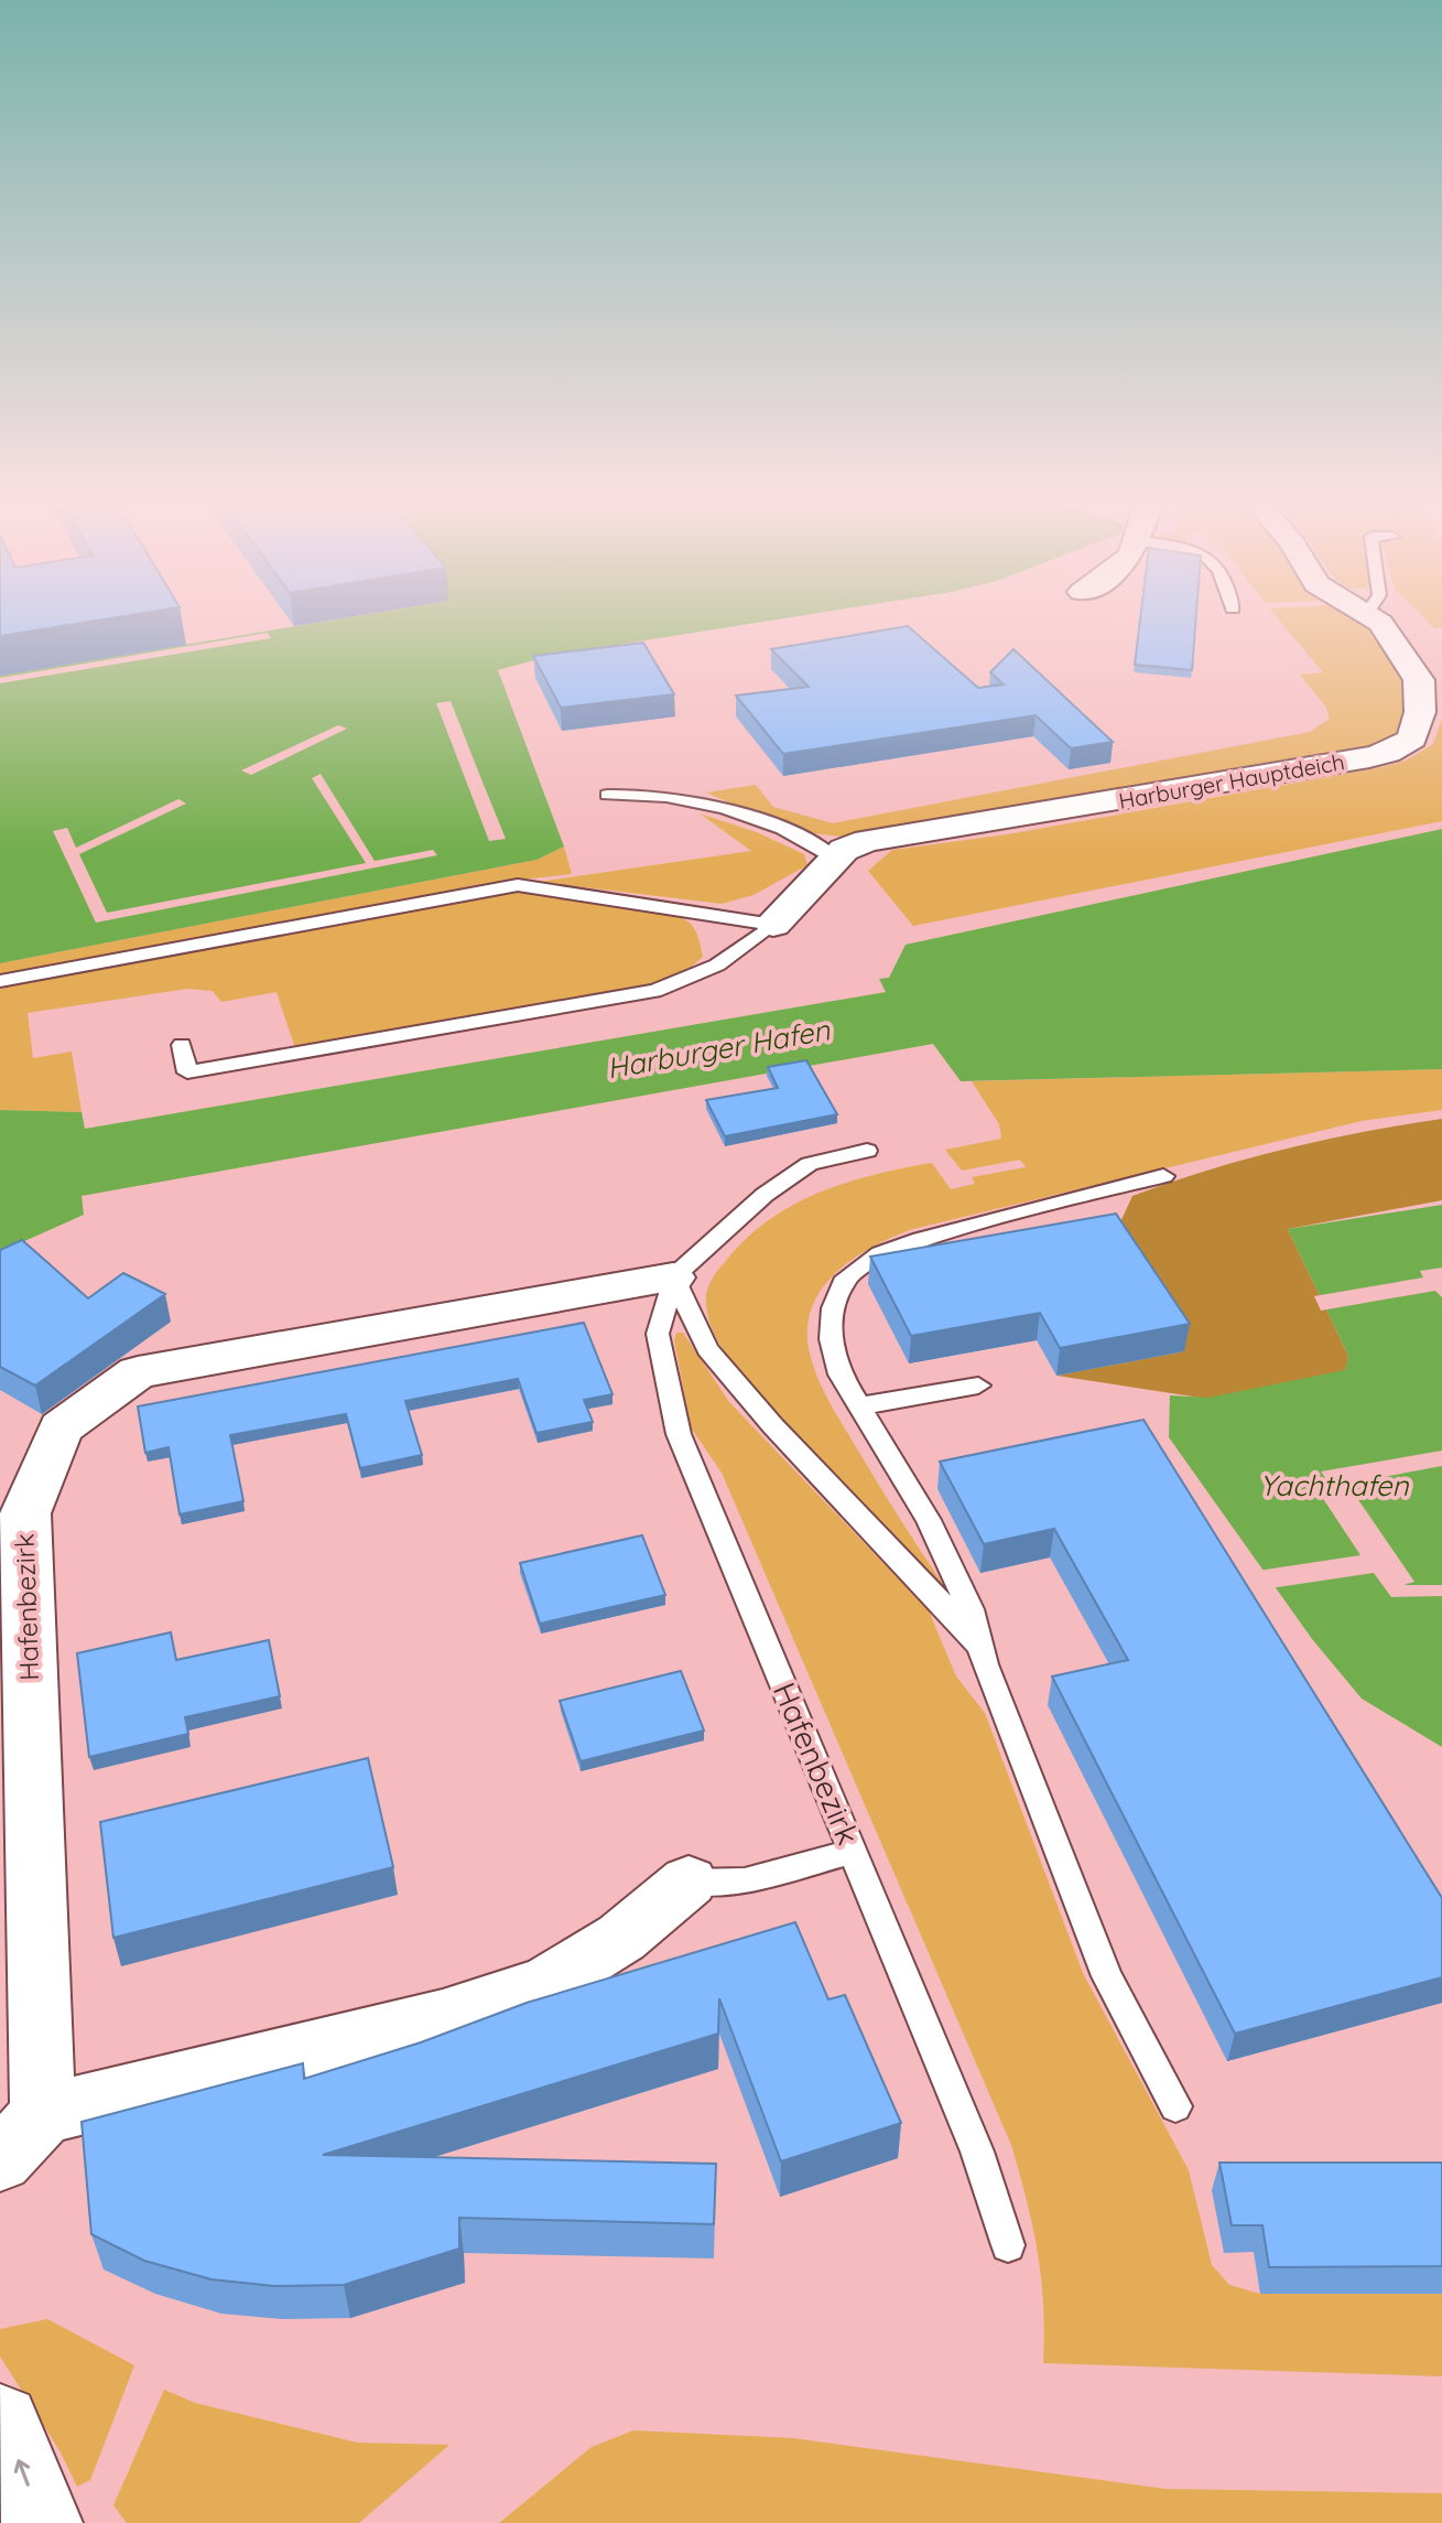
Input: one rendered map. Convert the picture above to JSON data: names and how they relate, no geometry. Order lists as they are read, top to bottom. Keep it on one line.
{"streets":{"street":["Harburger Hauptdeich","Hafenbezirk"]},"water":["Harburger Hafen","Yachthafen"]}
